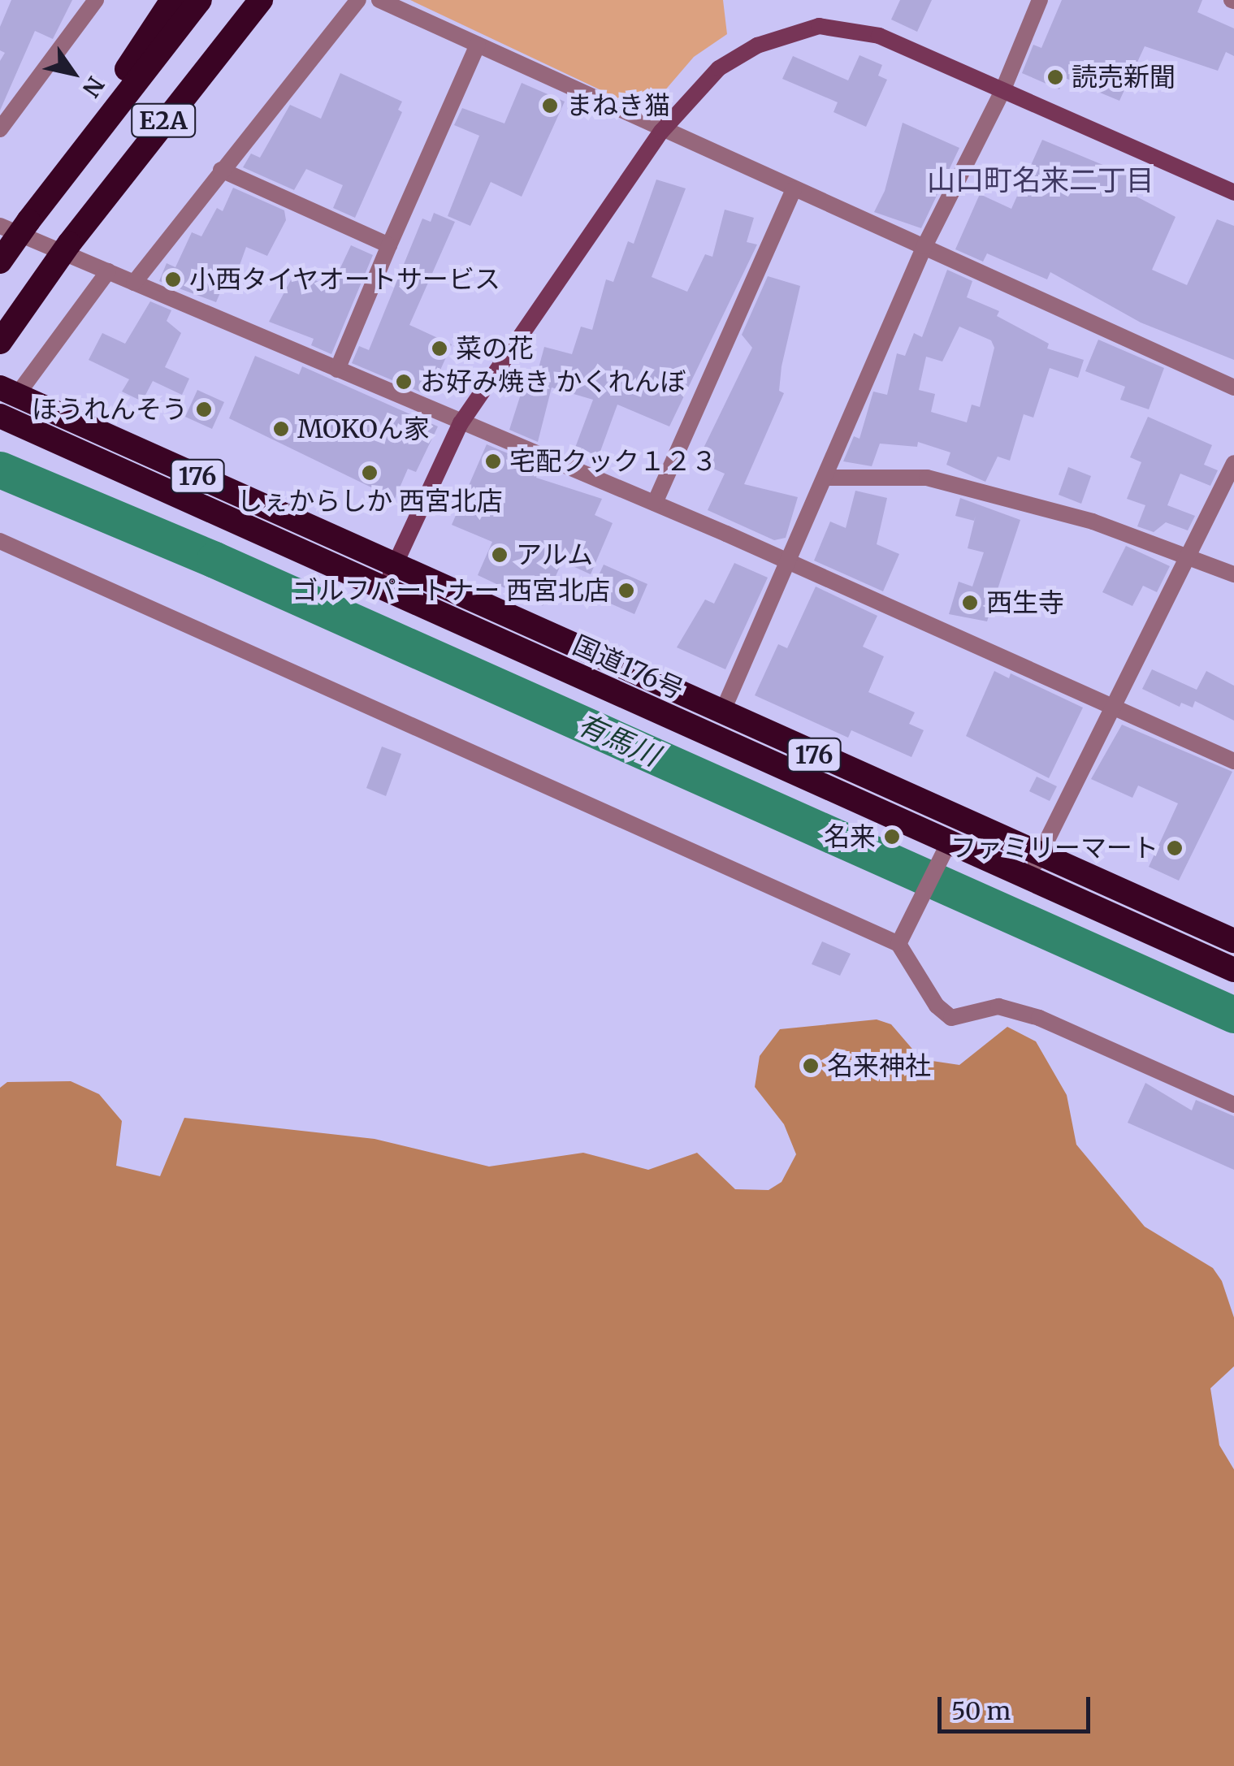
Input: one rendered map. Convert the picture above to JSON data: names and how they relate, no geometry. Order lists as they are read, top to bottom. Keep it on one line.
{"streets":{"highway":["E2A","176","国道176号"]},"districts":["山口町名来二丁目"],"water":["有馬川"],"places":["読売新聞","まねき猫","小西タイヤオートサービス","菜の花","お好み焼き かくれんぼ","ほうれんそう","MOKOん家","宅配クック１２３","しぇからしか 西宮北店","アルム","ゴルフパートナー 西宮北店","西生寺","名来","ファミリーマート","名来神社"],"scale_bar":"50 m","north":"bottom right"}
